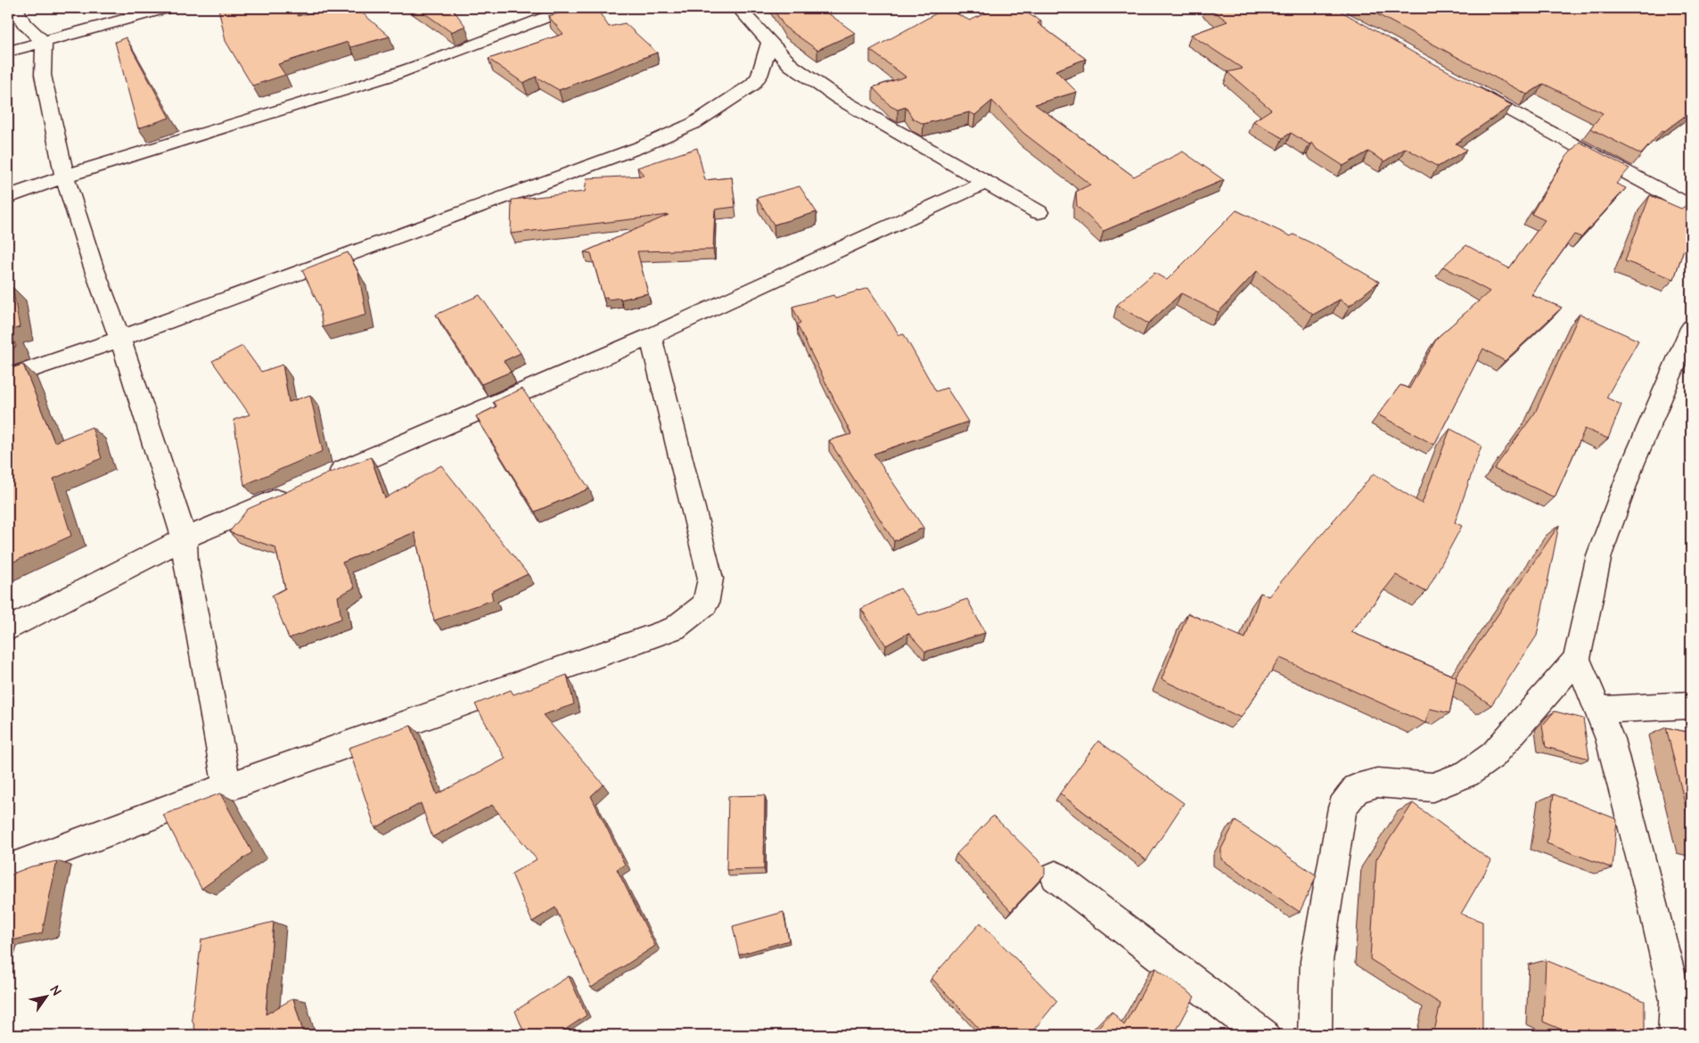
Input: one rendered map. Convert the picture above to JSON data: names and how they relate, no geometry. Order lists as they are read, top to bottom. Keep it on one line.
{"north":"top right"}
